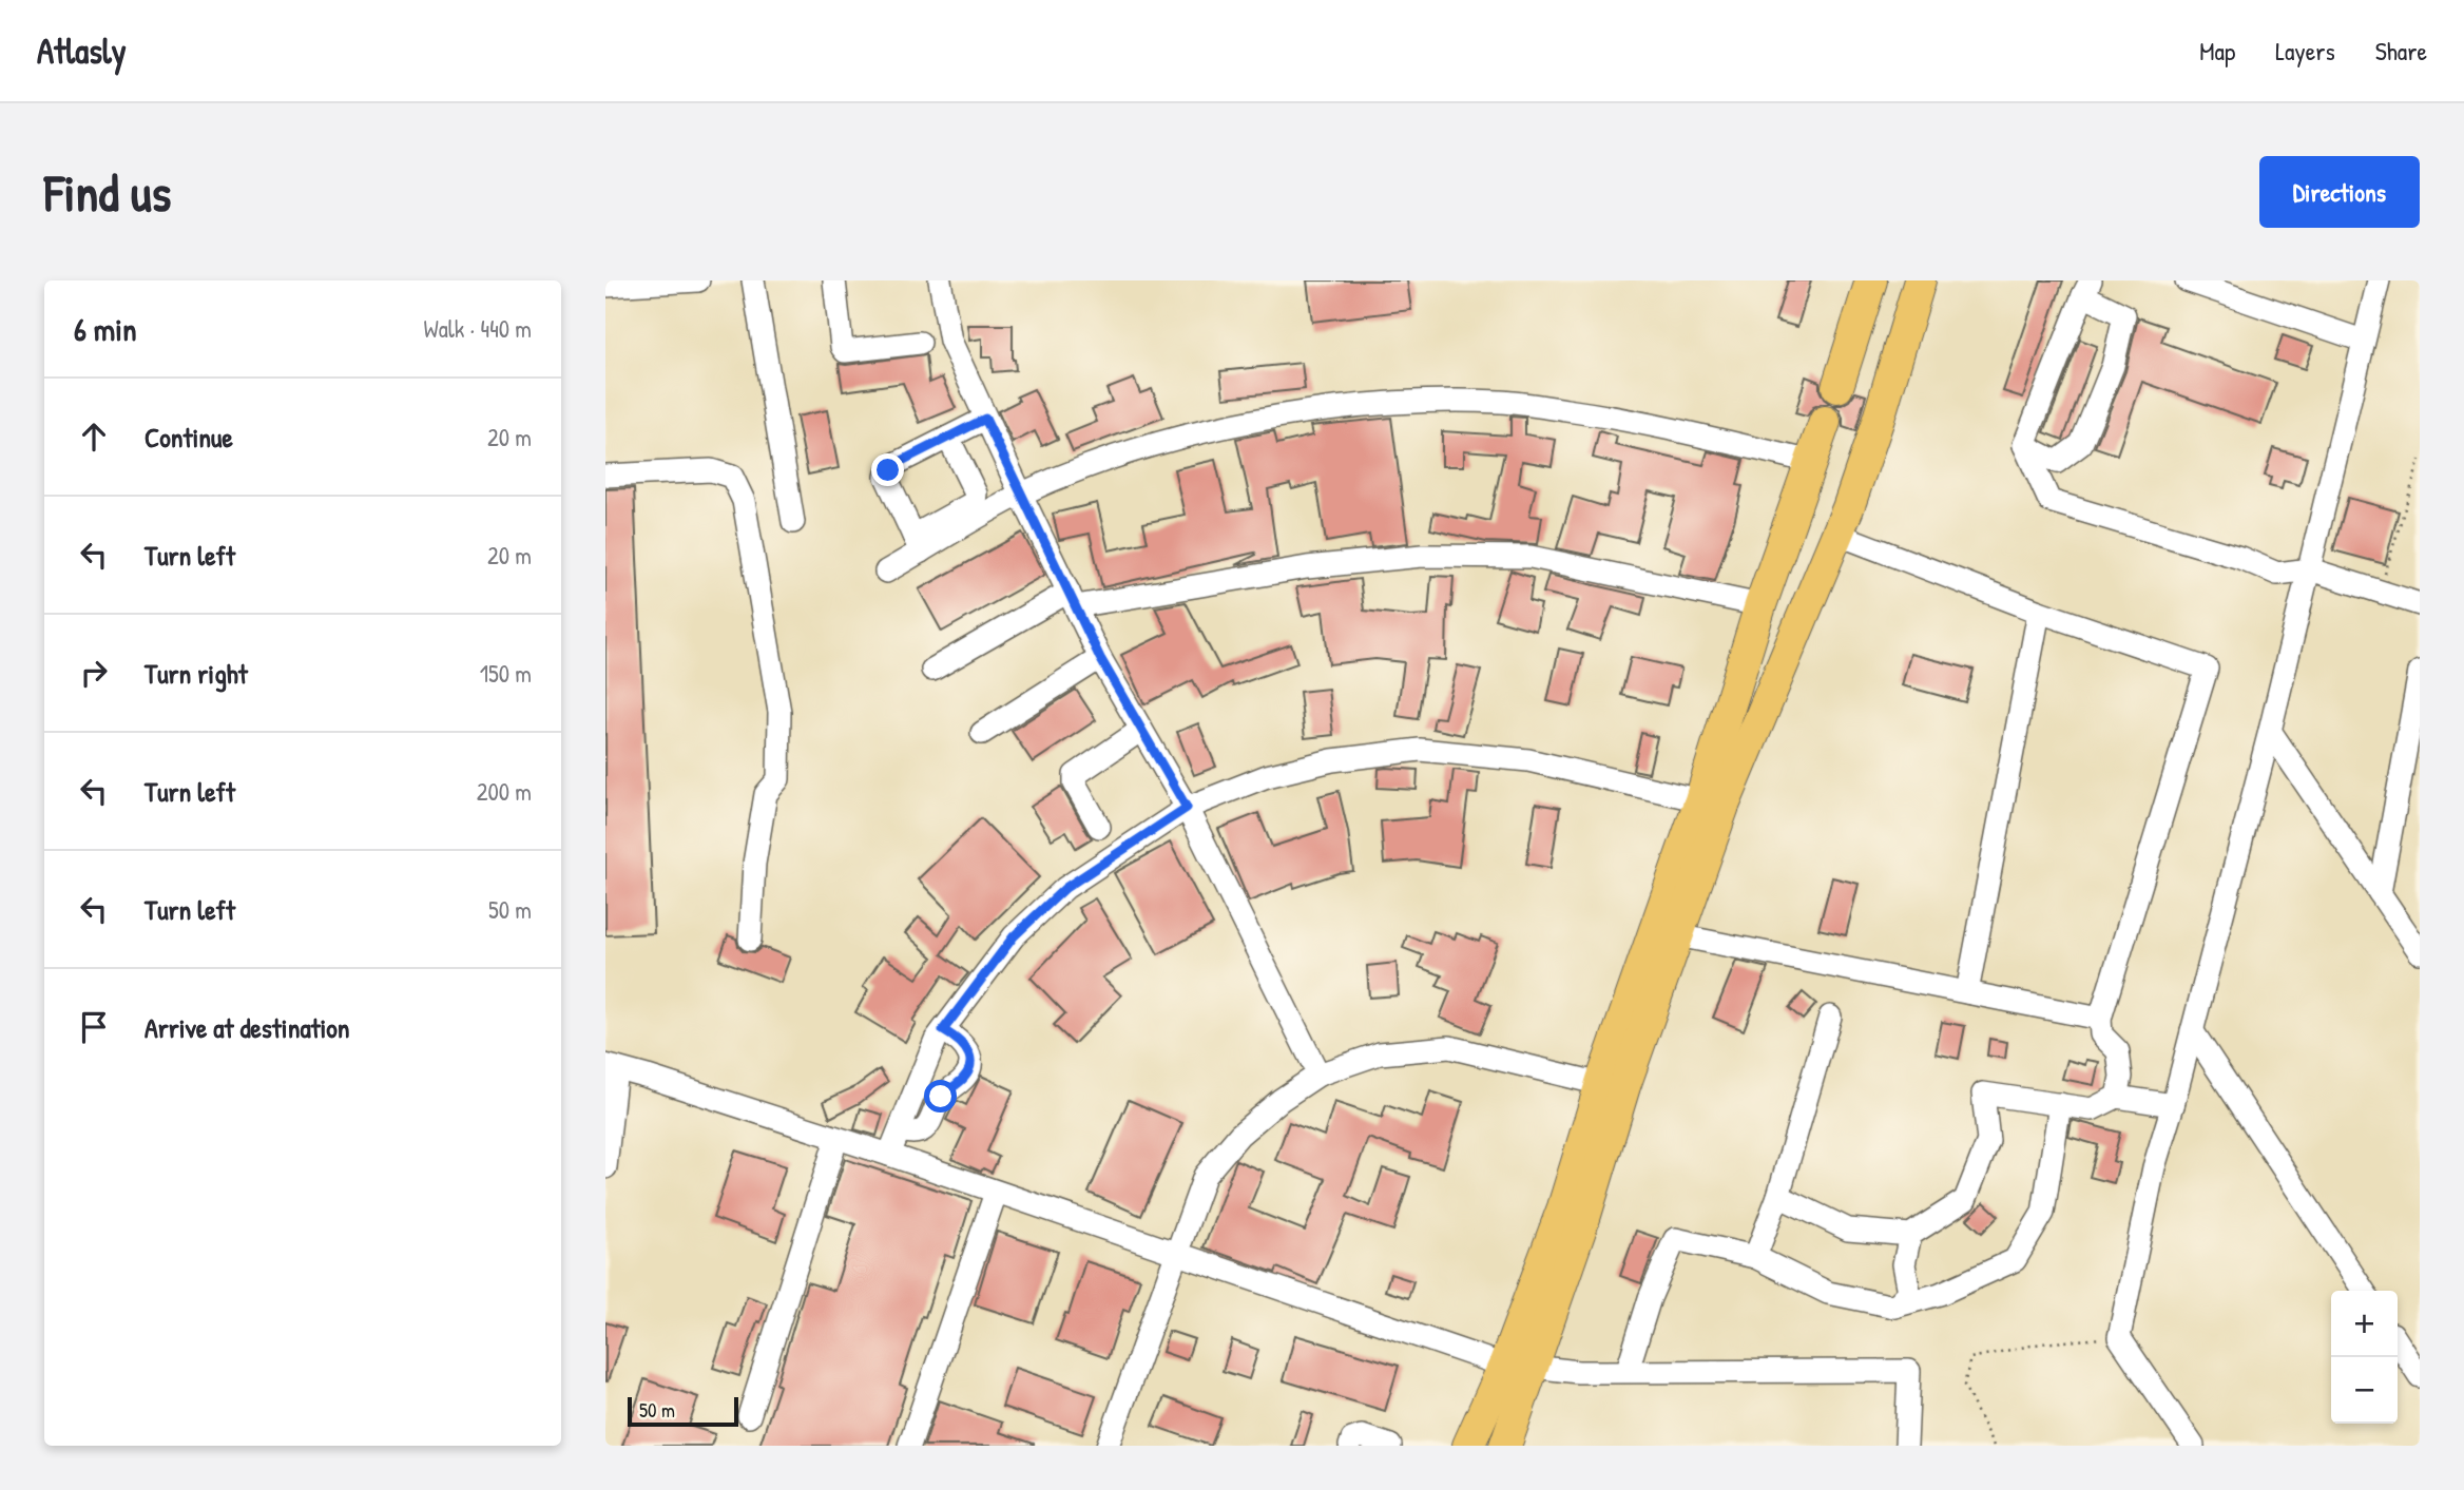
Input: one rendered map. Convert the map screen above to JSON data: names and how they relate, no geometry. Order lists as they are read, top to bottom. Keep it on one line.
{"scale_bar":"50 m","page":{"header":"Atlasly","nav":["Map","Layers","Share"],"buttons":"Directions","title":"Find us","heading":["6 min","Walk · 440 m"],"list":[["Continue","20 m"],["Turn left","20 m"],["Turn right","150 m"],["Turn left","200 m"],["Turn left","50 m"],"Arrive at destination"],"map_buttons":["+","−"],"scale":"50 m"}}
